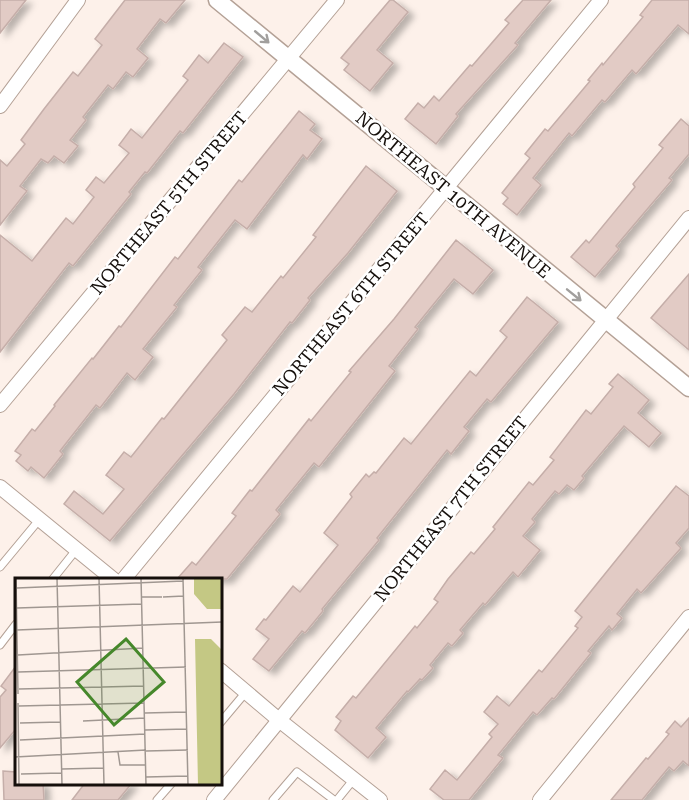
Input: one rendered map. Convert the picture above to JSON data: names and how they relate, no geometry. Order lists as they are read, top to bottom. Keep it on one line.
{"streets":{"street":["NORTHEAST 10TH AVENUE","NORTHEAST 5TH STREET","NORTHEAST 6TH STREET","NORTHEAST 7TH STREET"]},"crossings":[["NORTHEAST 10TH AVENUE","NORTHEAST 5TH STREET"],["NORTHEAST 10TH AVENUE","NORTHEAST 6TH STREET"],["NORTHEAST 10TH AVENUE","NORTHEAST 7TH STREET"]],"one_way":["NORTHEAST 10TH AVENUE"]}
